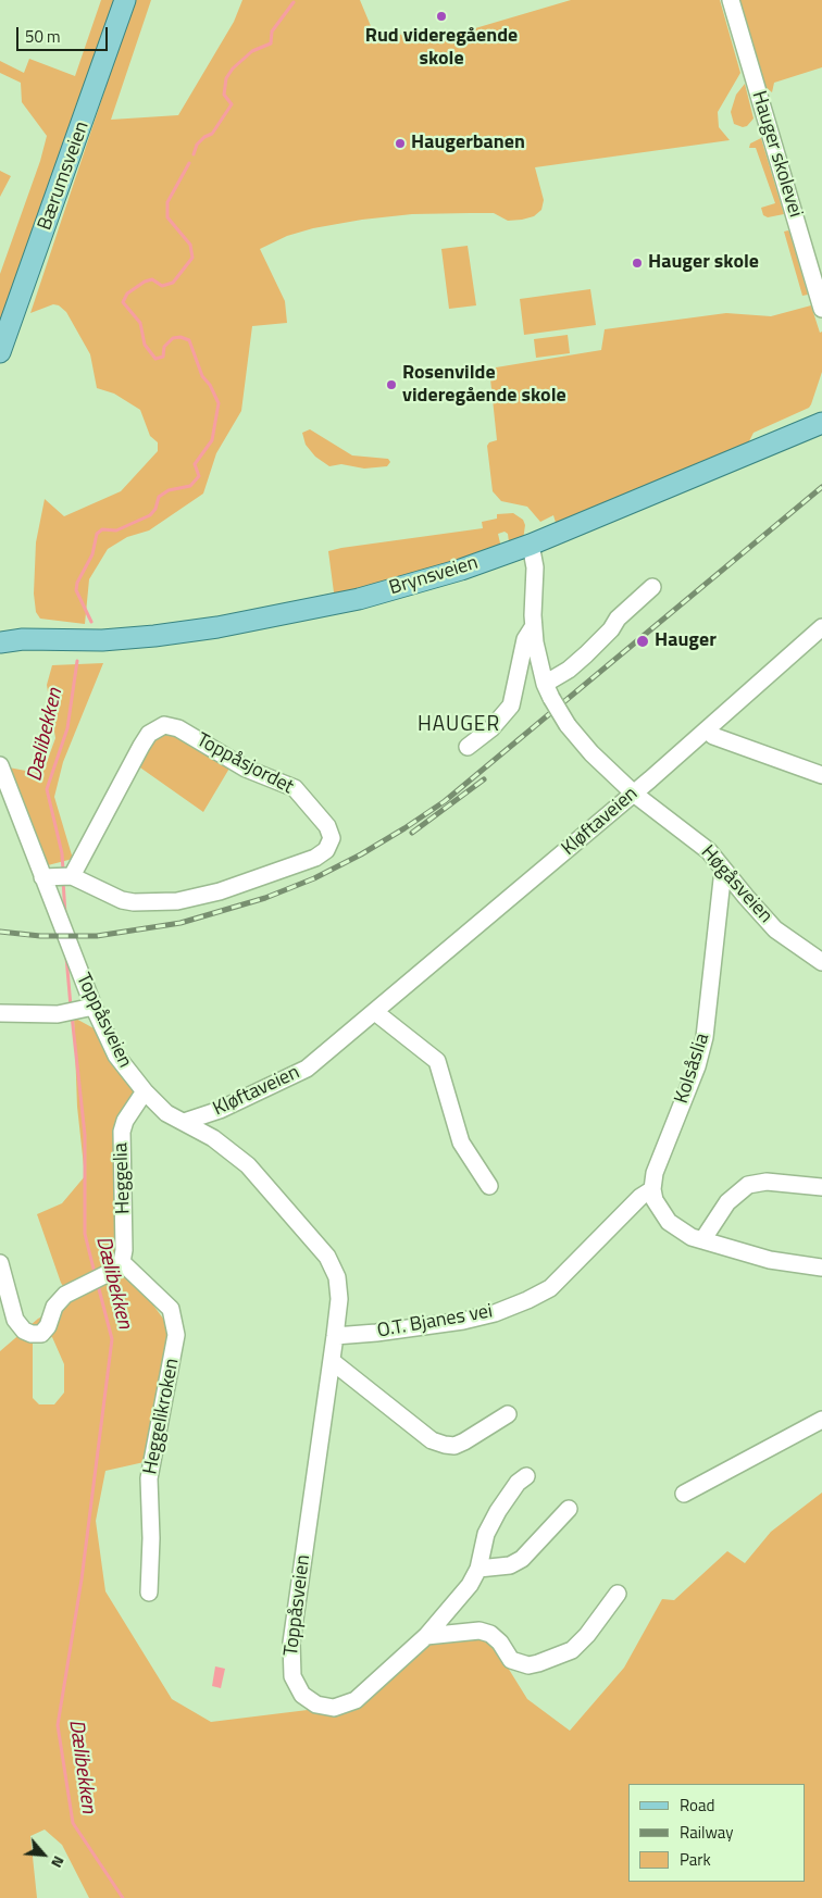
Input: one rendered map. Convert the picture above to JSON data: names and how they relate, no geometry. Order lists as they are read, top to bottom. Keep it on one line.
{"streets":{"main road":["Bærumsveien","Brynsveien"],"street":["Hauger skolevei","Toppåsjordet","Kløftaveien","Høgåsveien","Toppåsveien","Kolsåslia","Heggelia","O.T. Bjanes vei","Heggelikroken"]},"crossings":[["Brynsveien","Høgåsveien"],["Toppåsjordet","Toppåsveien"],["Kløftaveien","Høgåsveien"],["Kløftaveien","Toppåsveien"],["Høgåsveien","Kolsåslia"],["Toppåsveien","Heggelia"],["Toppåsveien","O.T. Bjanes vei"],["Kolsåslia","O.T. Bjanes vei"],["Heggelia","Heggelikroken"]],"districts":["HAUGER"],"water":["Dælibekken"],"places":["Rud videregående skole","Haugerbanen","Hauger skole","Rosenvilde videregående skole","Hauger"],"legend":["Road","Railway","Park"],"scale_bar":"50 m","north":"bottom right"}
